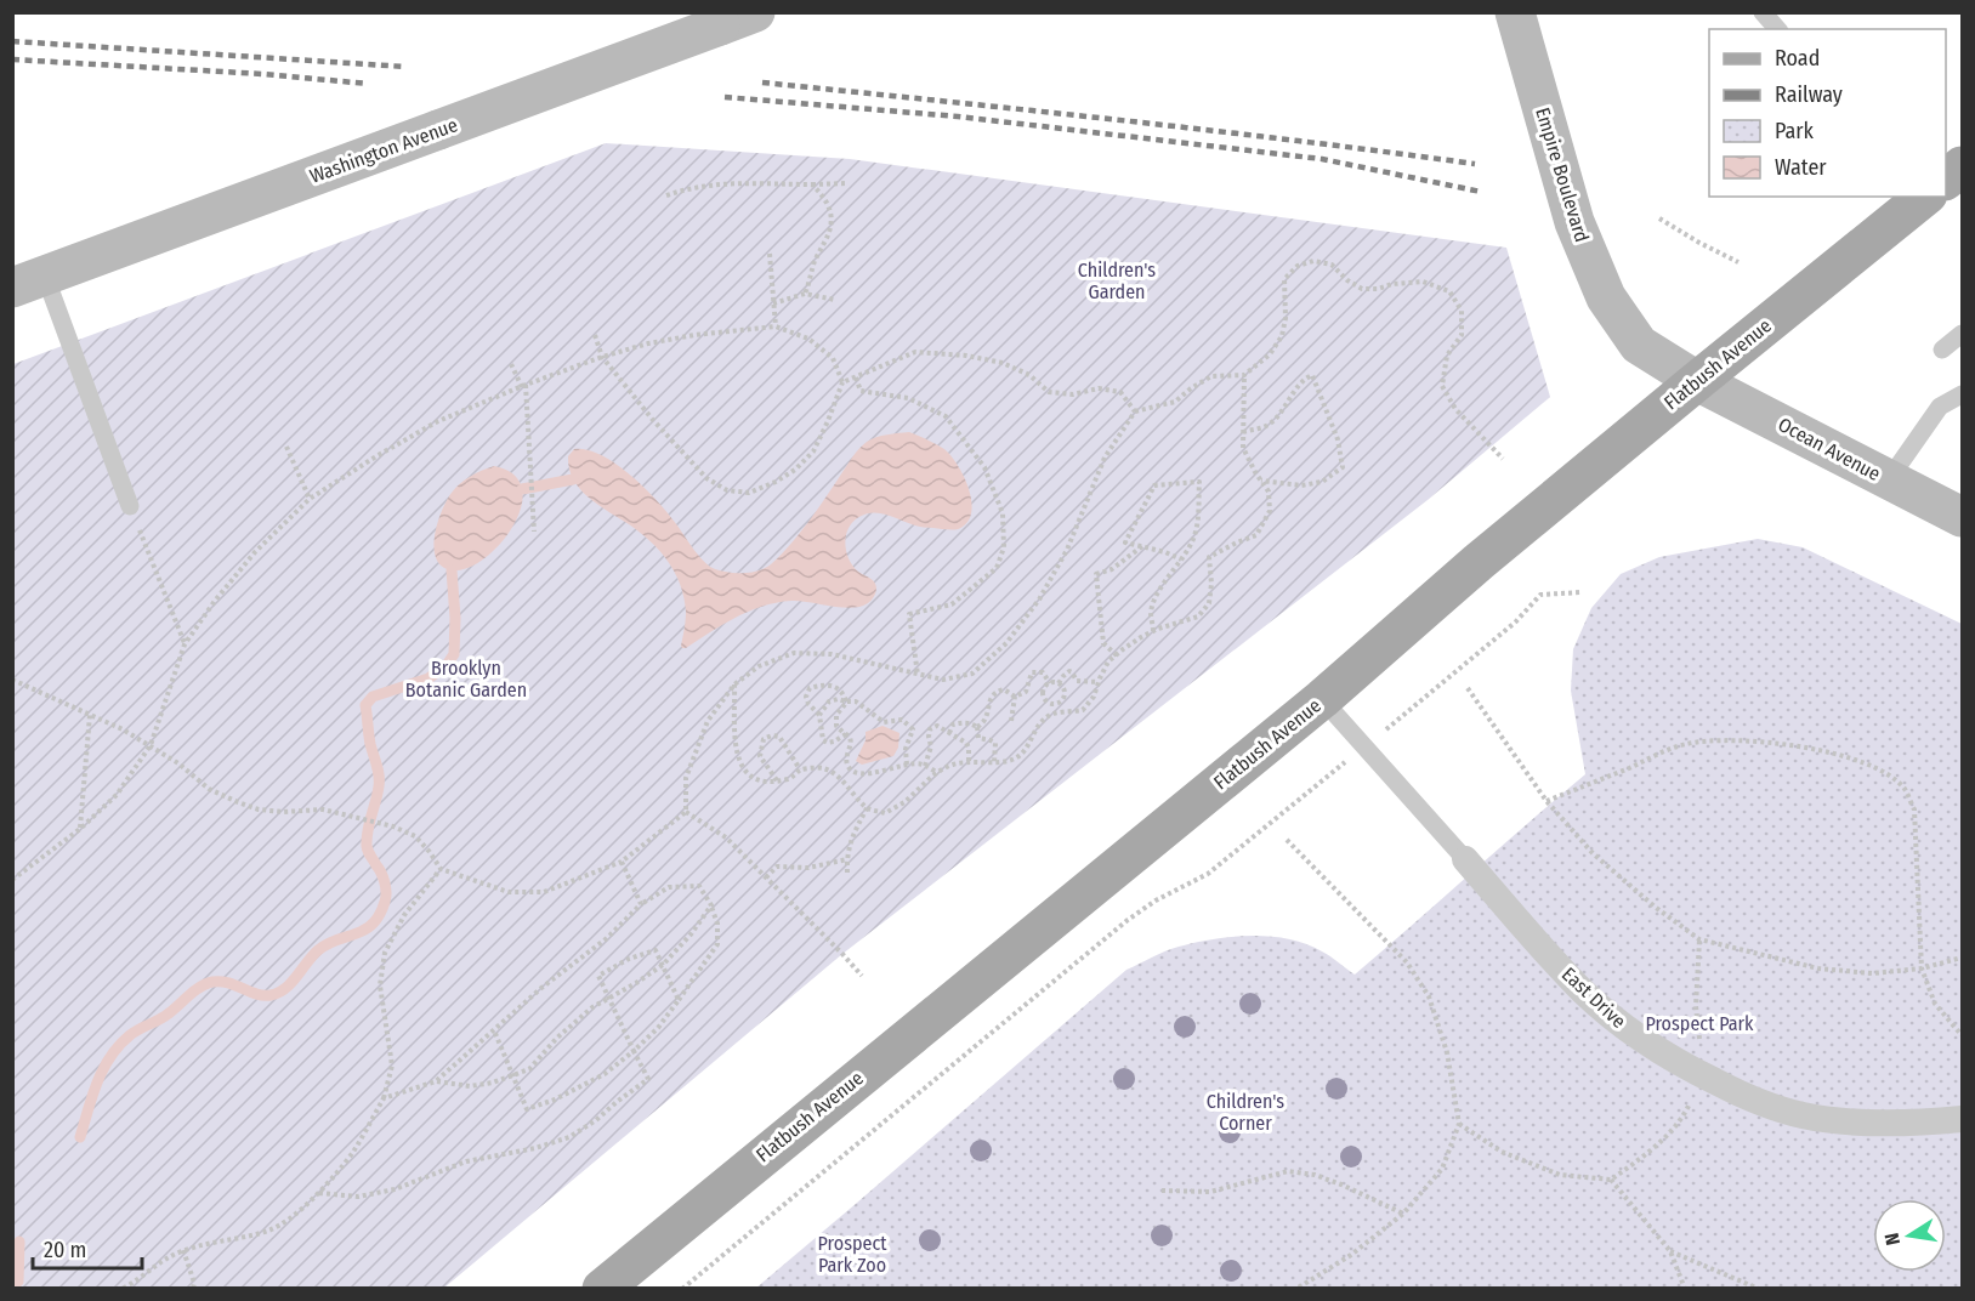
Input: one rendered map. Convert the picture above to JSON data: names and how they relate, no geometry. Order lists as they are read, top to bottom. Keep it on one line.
{"streets":{"main road":["Washington Avenue","Empire Boulevard","Flatbush Avenue","Ocean Avenue"],"street":["East Drive"]},"crossings":[["Empire Boulevard","Flatbush Avenue"],["Empire Boulevard","Ocean Avenue"],["Flatbush Avenue","Ocean Avenue"],["Flatbush Avenue","East Drive"]],"parks":["Children's Garden","Brooklyn Botanic Garden","Prospect Park","Children's Corner","Prospect Park Zoo"],"legend":["Road","Railway","Park","Water"],"scale_bar":"20 m","north":"left"}
